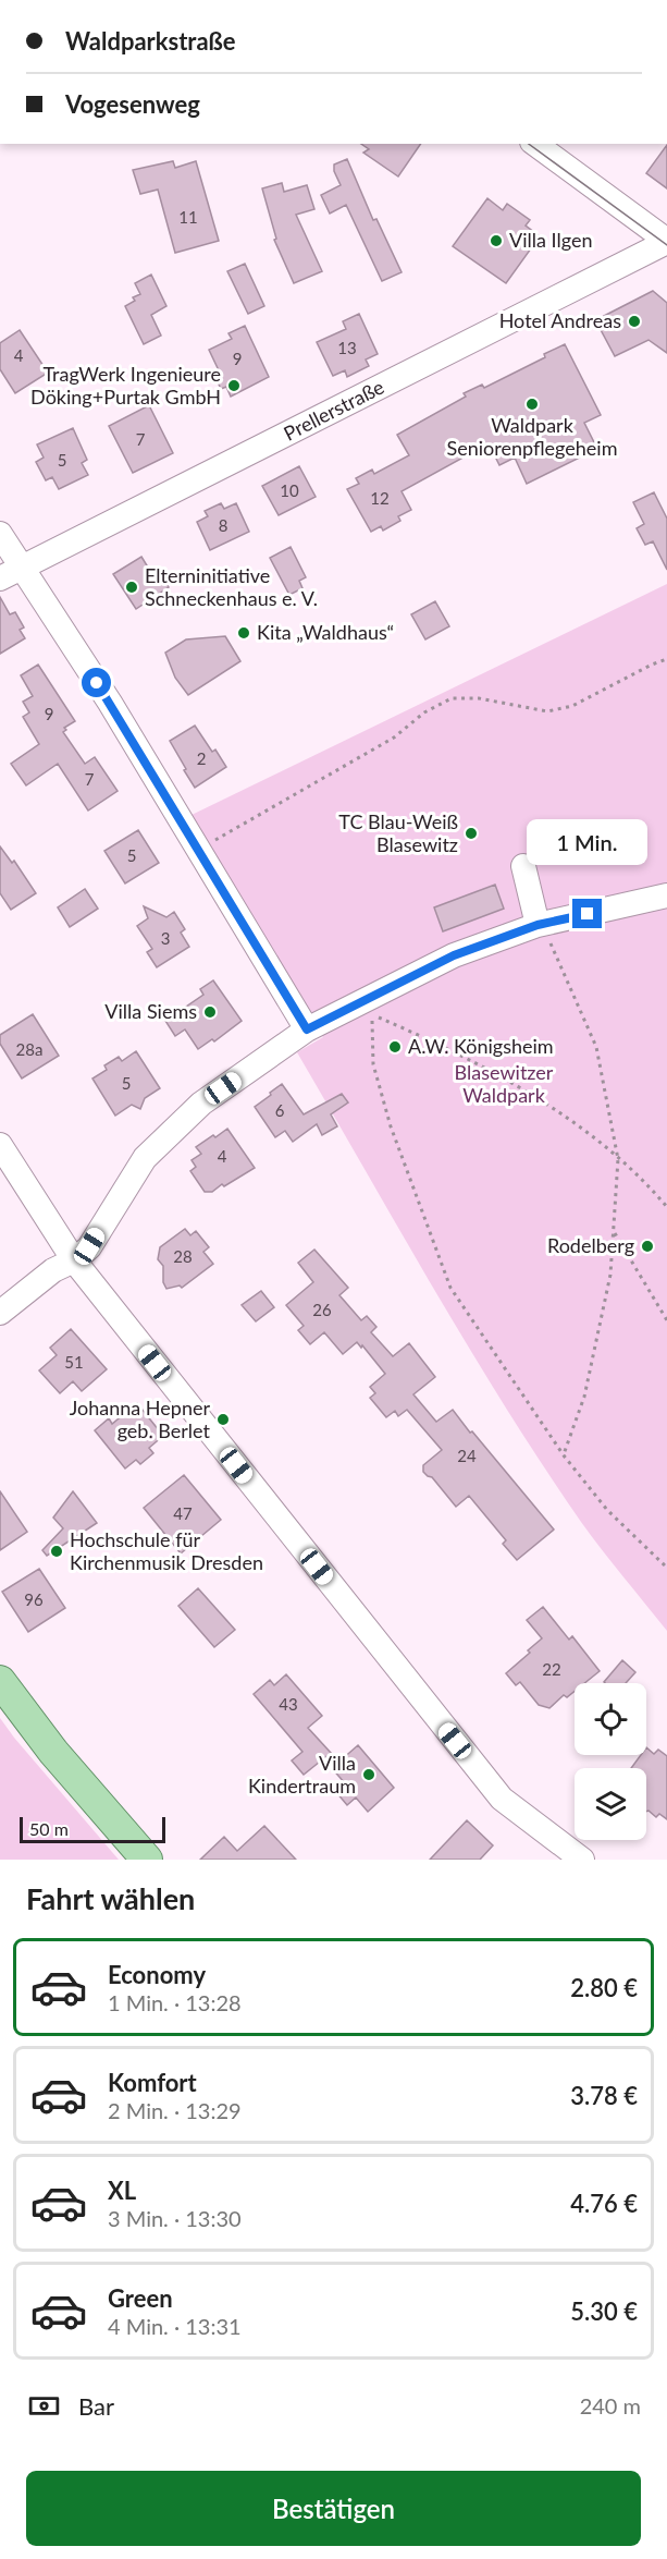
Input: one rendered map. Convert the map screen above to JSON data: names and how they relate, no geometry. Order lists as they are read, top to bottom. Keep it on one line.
{"streets":{"street":["Prellerstraße"]},"parks":["Blasewitzer Waldpark"],"places":["Villa Ilgen","Hotel Andreas","TragWerk Ingenieure Döking+Purtak GmbH","Waldpark Seniorenpflegeheim","Elterninitiative Schneckenhaus e. V.","Kita „Waldhaus“","TC Blau-Weiß Blasewitz","Villa Siems","A.W. Königsheim","Rodelberg","Johanna Hepner geb. Berlet","Hochschule für Kirchenmusik Dresden","Villa Kindertraum"],"house_numbers":["11","13","4","9","7","5","10","12","8","9","2","7","5","3","28a","5","6","4","28","26","51","24","47","96","22","43"],"scale_bar":"50 m","page":{"banner":["Waldparkstraße","Vogesenweg"],"bubble":"1 Min.","scale":"50 m","heading":"Fahrt wählen","list":[{"name":"Economy","note":"1 Min. · 13:28","value":"2.80 €"},{"name":"Komfort","note":"2 Min. · 13:29","value":"3.78 €"},{"name":"XL","note":"3 Min. · 13:30","value":"4.76 €"},{"name":"Green","note":"4 Min. · 13:31","value":"5.30 €"}],"pay":["Bar","240 m"],"buttons":"Bestätigen"}}
